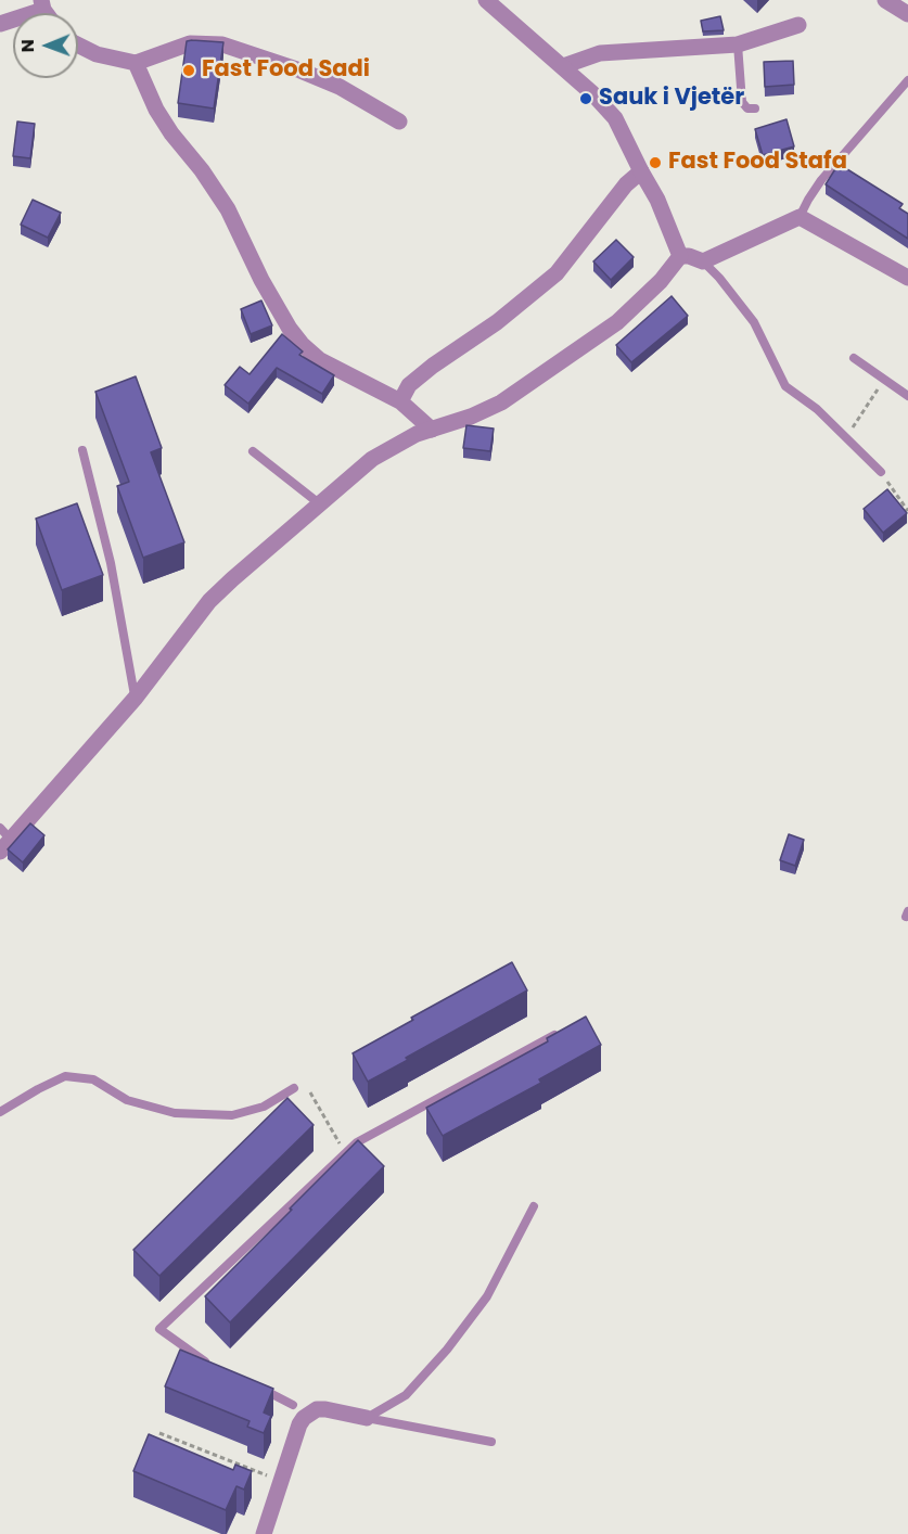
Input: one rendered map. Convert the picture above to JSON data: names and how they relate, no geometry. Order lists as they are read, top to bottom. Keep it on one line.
{"places":["Fast Food Sadi","Sauk i Vjetër","Fast Food Stafa"],"north":"left"}
